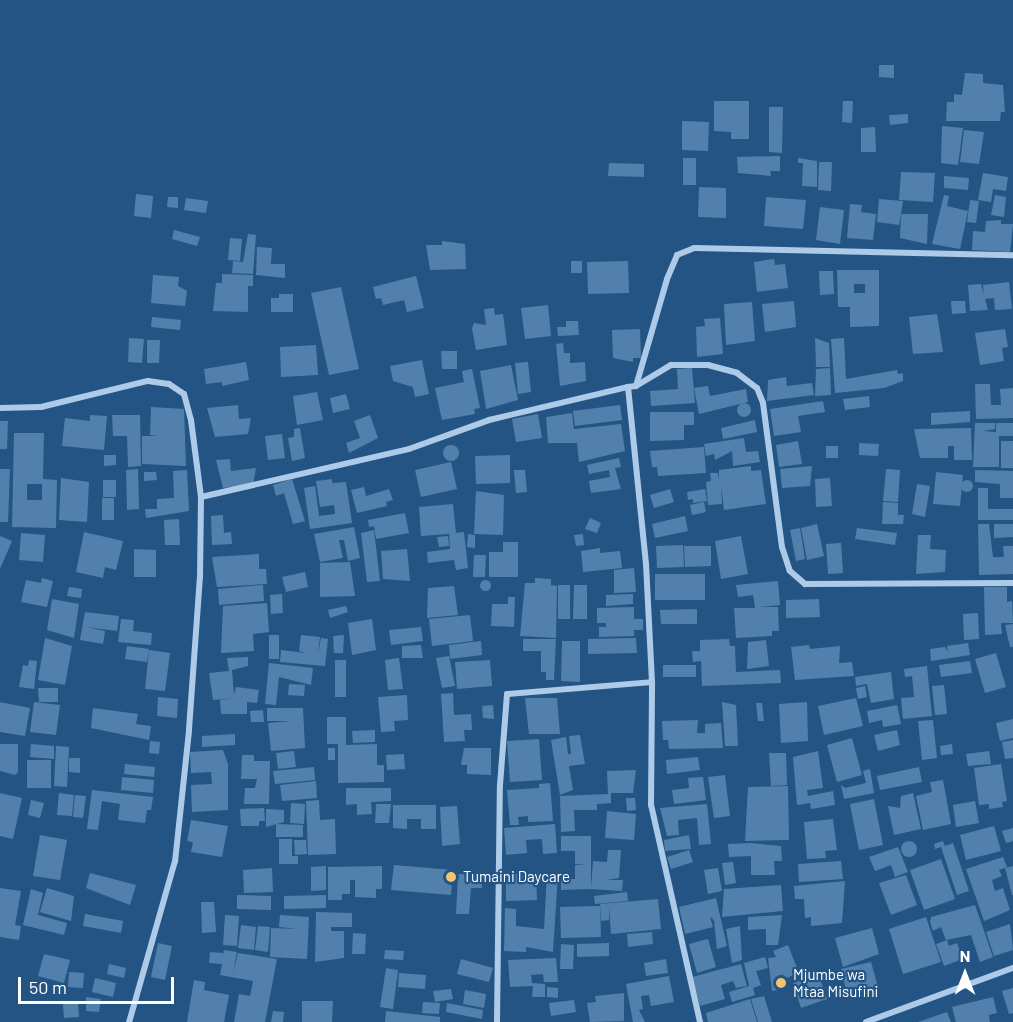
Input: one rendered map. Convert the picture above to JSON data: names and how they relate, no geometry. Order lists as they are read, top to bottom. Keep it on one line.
{"places":["Tumaini Daycare","Mjumbe wa Mtaa Misufini"],"scale_bar":"50 m","north":"top"}
